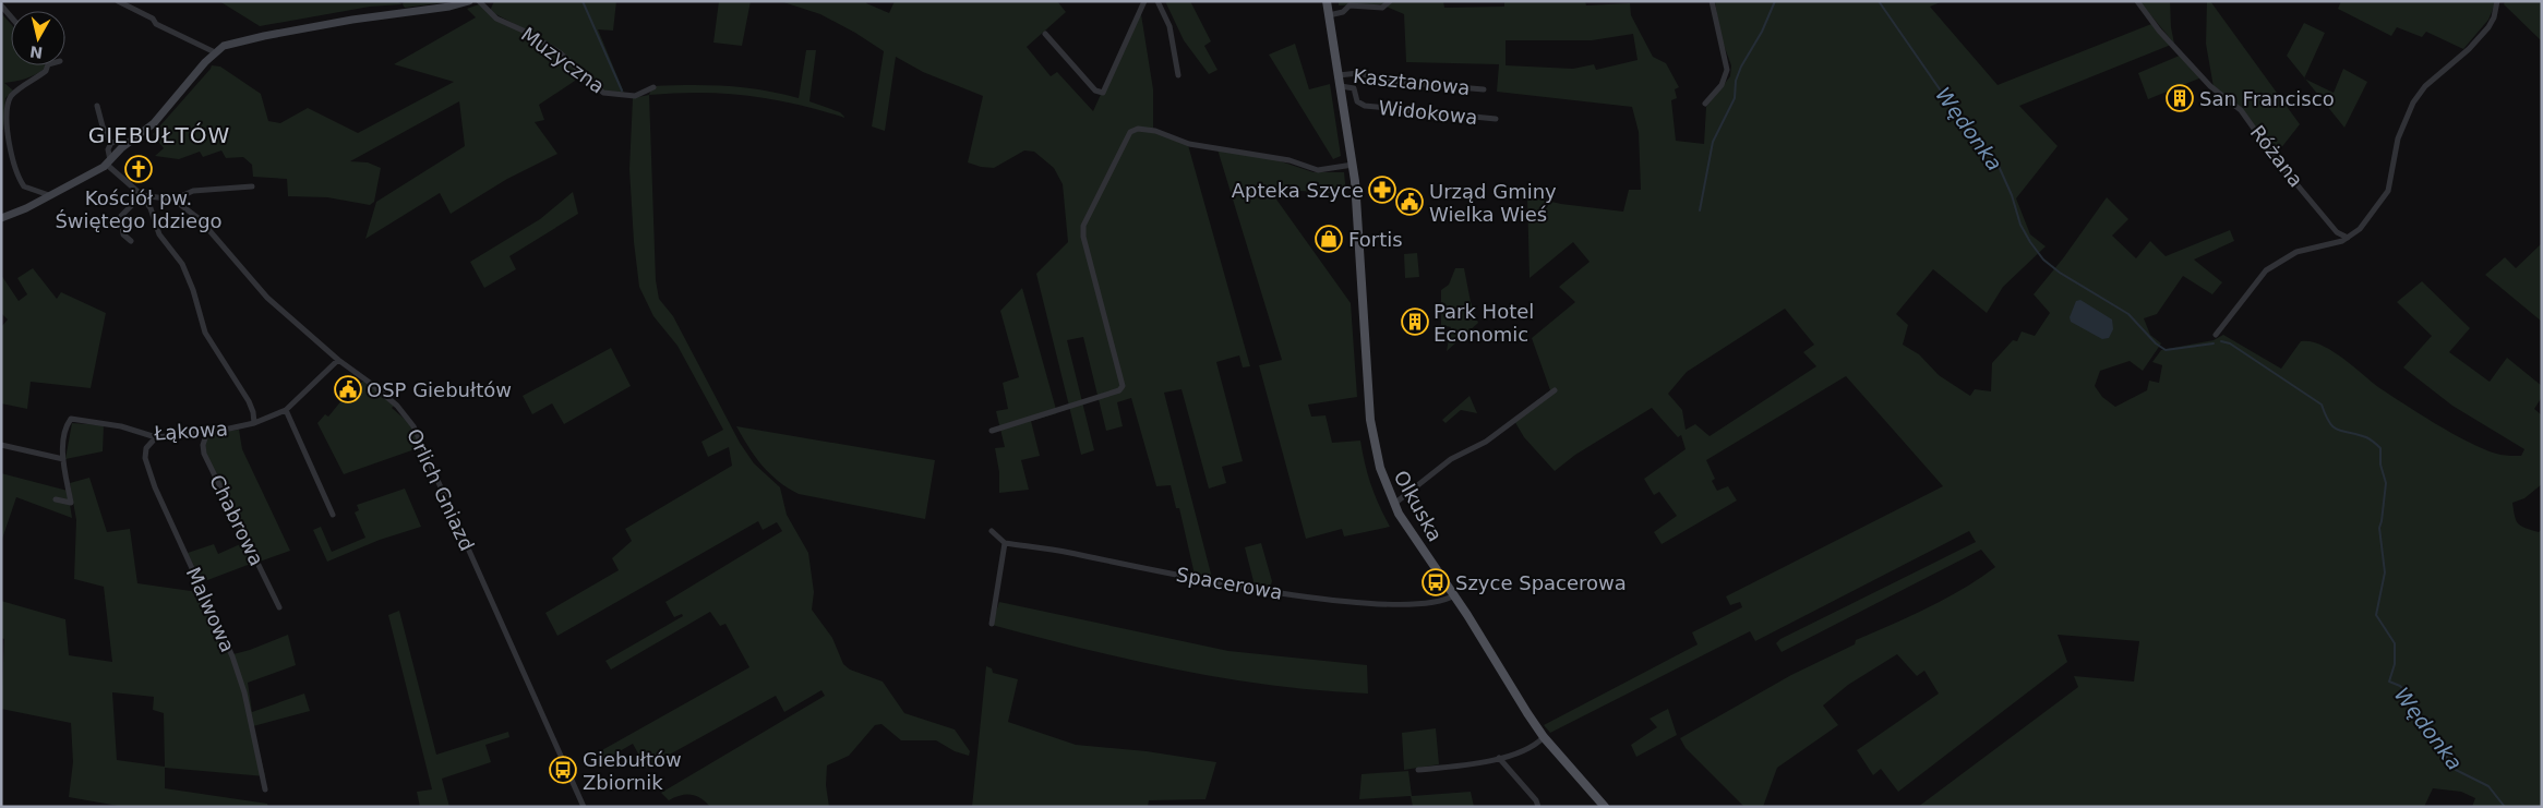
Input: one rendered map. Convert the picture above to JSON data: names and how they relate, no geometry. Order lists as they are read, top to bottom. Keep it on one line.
{"streets":{"main road":["Olkuska"],"street":["Muzyczna","Kasztanowa","Widokowa","Różana","Łąkowa","Orlich Gniazd","Chabrowa","Spacerowa","Malwowa"]},"crossings":[["Kasztanowa","Olkuska"],["Widokowa","Olkuska"],["Łąkowa","Orlich Gniazd"],["Łąkowa","Chabrowa"],["Łąkowa","Malwowa"],["Olkuska","Spacerowa"]],"districts":["GIEBUŁTÓW"],"water":["Wędonka"],"places":{"building":["San Francisco","Park Hotel Economic"],"church":["Kościół pw. Świętego Idziego"],"pharmacy":["Apteka Szyce"],"public building":["Urząd Gminy Wielka Wieś","OSP Giebułtów"],"shop":["Fortis"],"bus stop":["Szyce Spacerowa","Giebułtów Zbiornik"]},"north":"bottom"}
